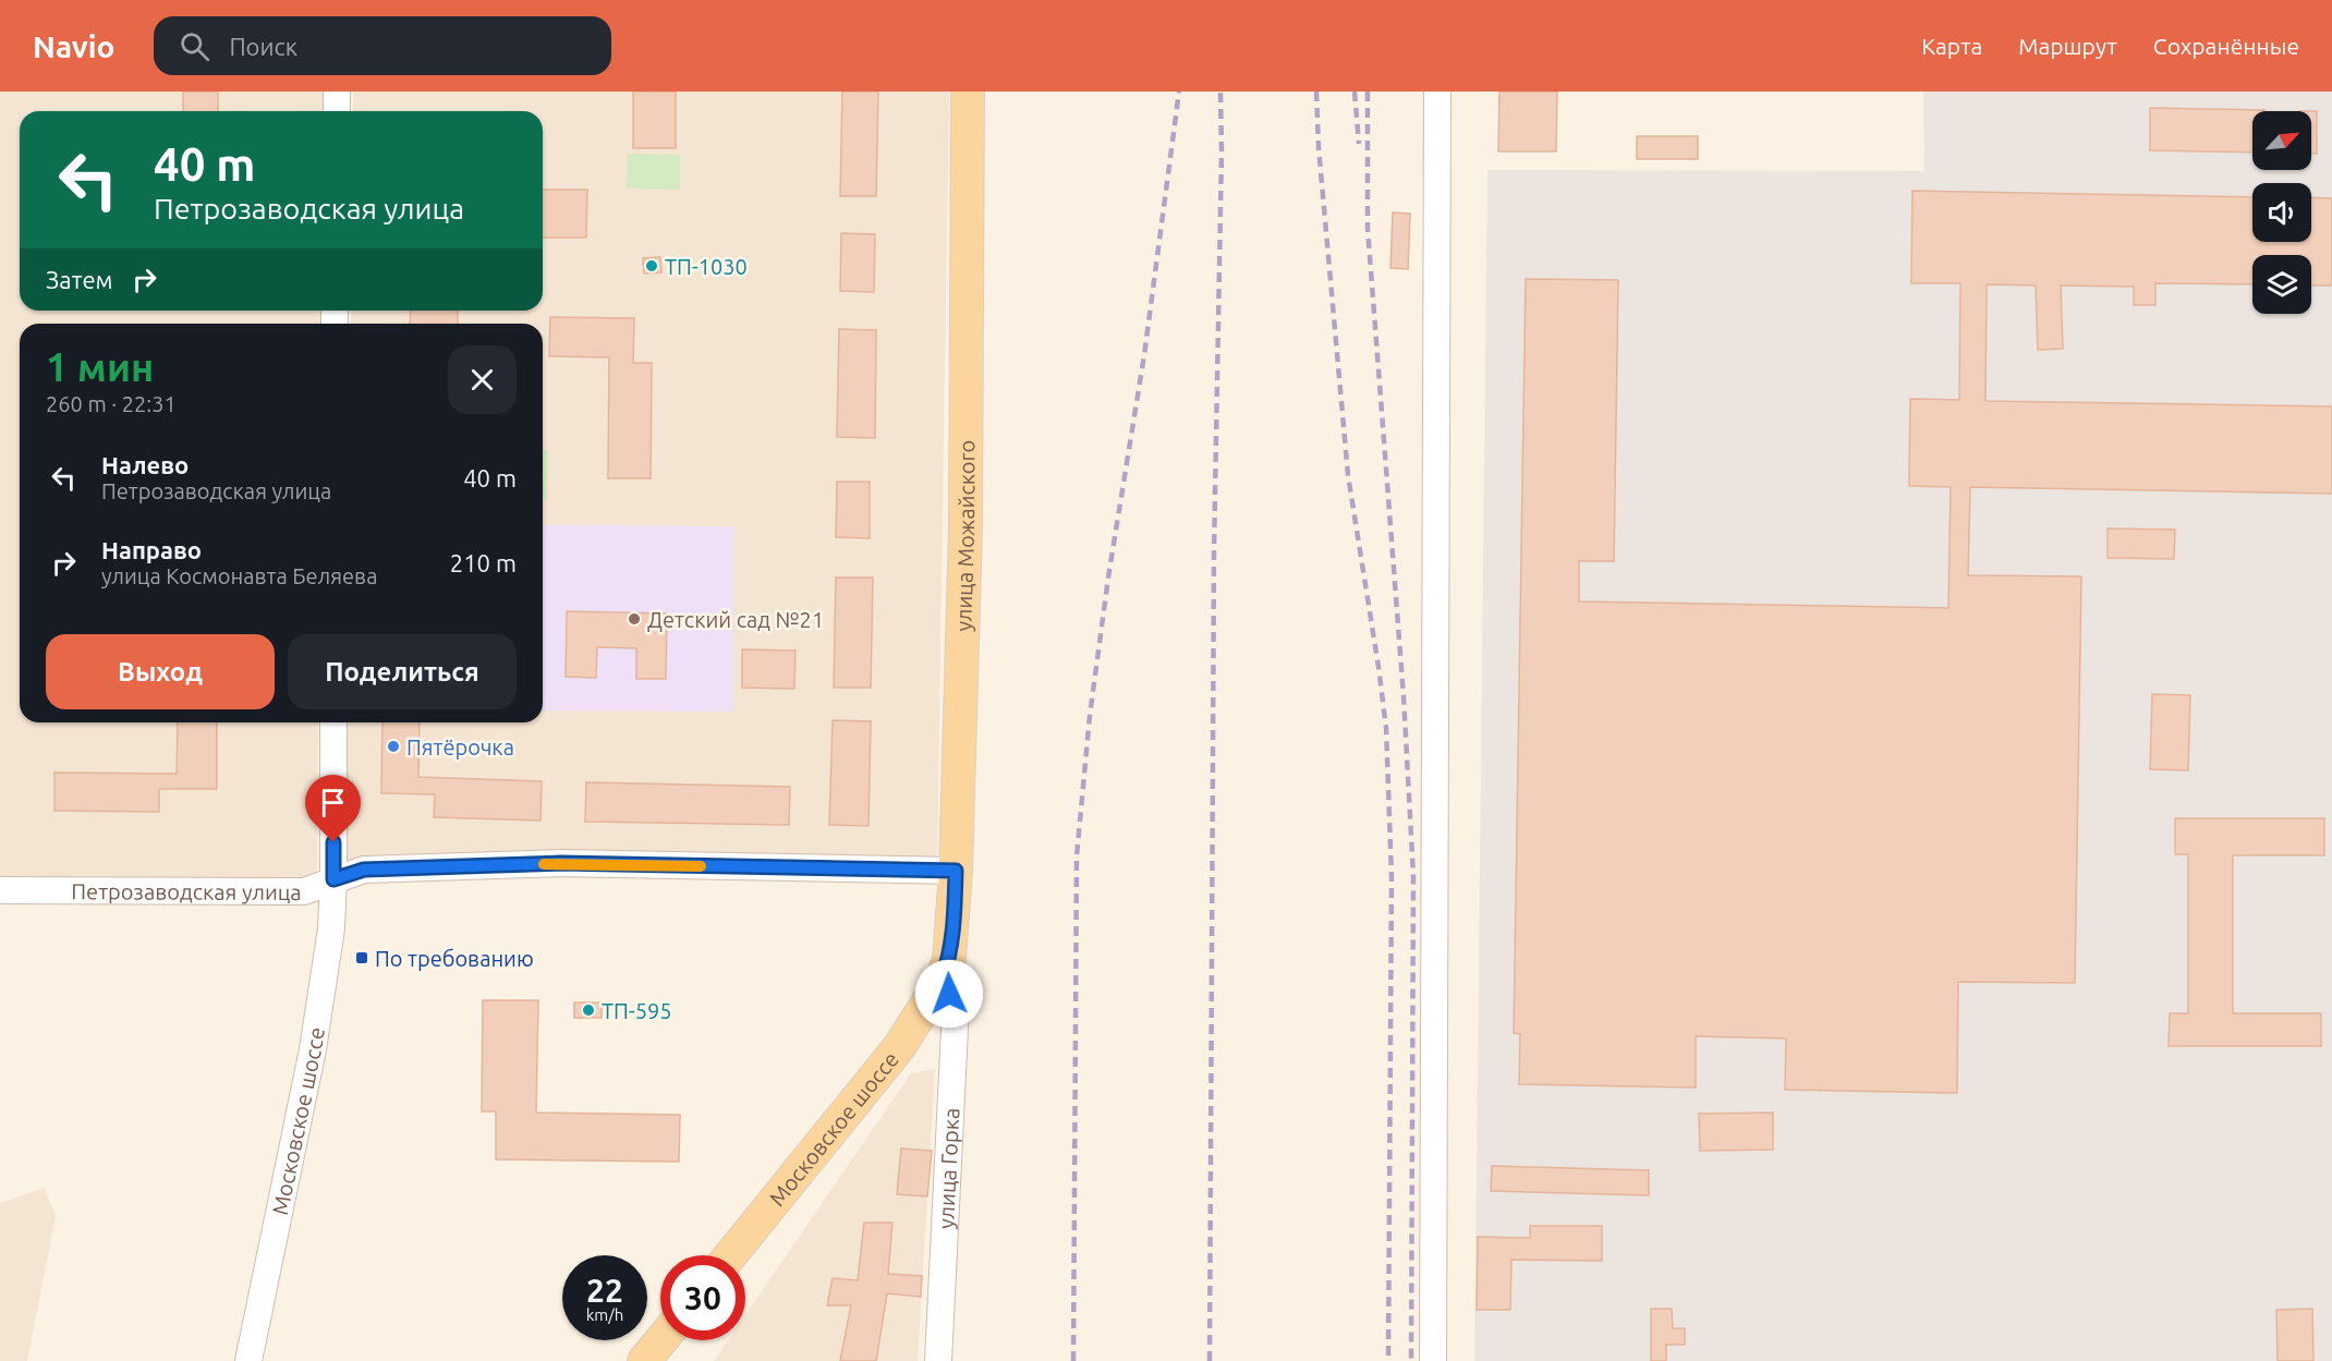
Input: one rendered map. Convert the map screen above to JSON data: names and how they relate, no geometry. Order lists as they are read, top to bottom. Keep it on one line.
{"streets":{"main road":["улица Можайского","Московское шоссе"],"street":["Петрозаводская улица","улица Горка"]},"crossings":[["улица Можайского","Петрозаводская улица"],["улица Можайского","Московское шоссе"],["улица Можайского","улица Горка"],["Петрозаводская улица","Московское шоссе"],["Московское шоссе","улица Горка"]],"places":{"other":["ТП-1030","Детский сад №21","Пятёрочка","ТП-595"],"transit":["По требованию"]},"north":"top right","page":{"header":"Navio","search":"Поиск","nav":["Карта","Маршрут","Сохранённые"],"turn":["40 m","Петрозаводская улица"],"then":"Затем","heading":["1 мин","260 m · 22:31"],"list":[{"name":"Налево","note":"Петрозаводская улица","value":"40 m"},{"name":"Направо","note":"улица Космонавта Беляева","value":"210 m"}],"buttons":["Выход","Поделиться"],"speed":"22 km/h","limit":"30"}}
